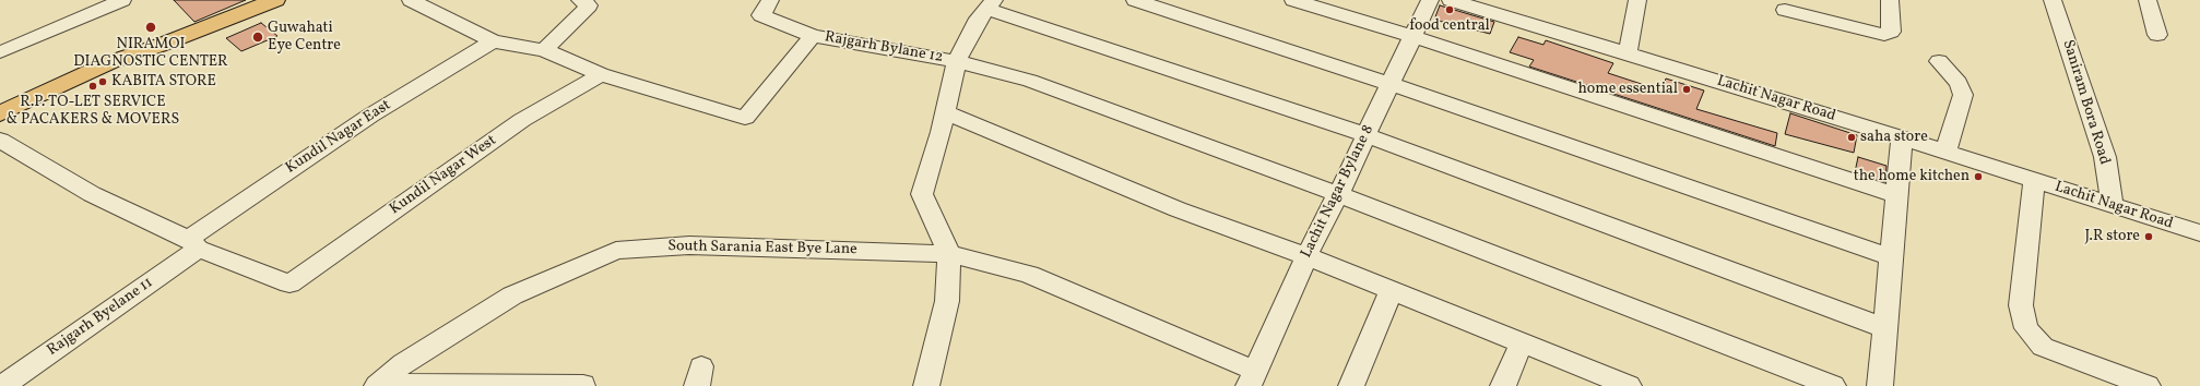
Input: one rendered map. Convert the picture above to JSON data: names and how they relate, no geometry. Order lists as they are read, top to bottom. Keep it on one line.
{"streets":{"street":["Rajgarh Bylane 12","Lachit Nagar Road","Saniram Bora Road","Kundil Nagar East","Kundil Nagar West","Lachit Nagar Bylane 8","South Sarania East Bye Lane","Rajgarh Byelane 11"]},"crossings":[["Rajgarh Bylane 12","Kundil Nagar West"],["Rajgarh Bylane 12","South Sarania East Bye Lane"],["Lachit Nagar Road","Saniram Bora Road"],["Kundil Nagar East","Kundil Nagar West"],["Kundil Nagar East","Rajgarh Byelane 11"],["Kundil Nagar West","Rajgarh Byelane 11"],["Lachit Nagar Bylane 8","South Sarania East Bye Lane"]],"places":["food central","NIRAMOI DIAGNOSTIC CENTER","Guwahati Eye Centre","KABITA STORE","R.P. TO-LET SERVICE & PACAKERS & MOVERS","home essential","saha store","the home kitchen","J.R store"]}
